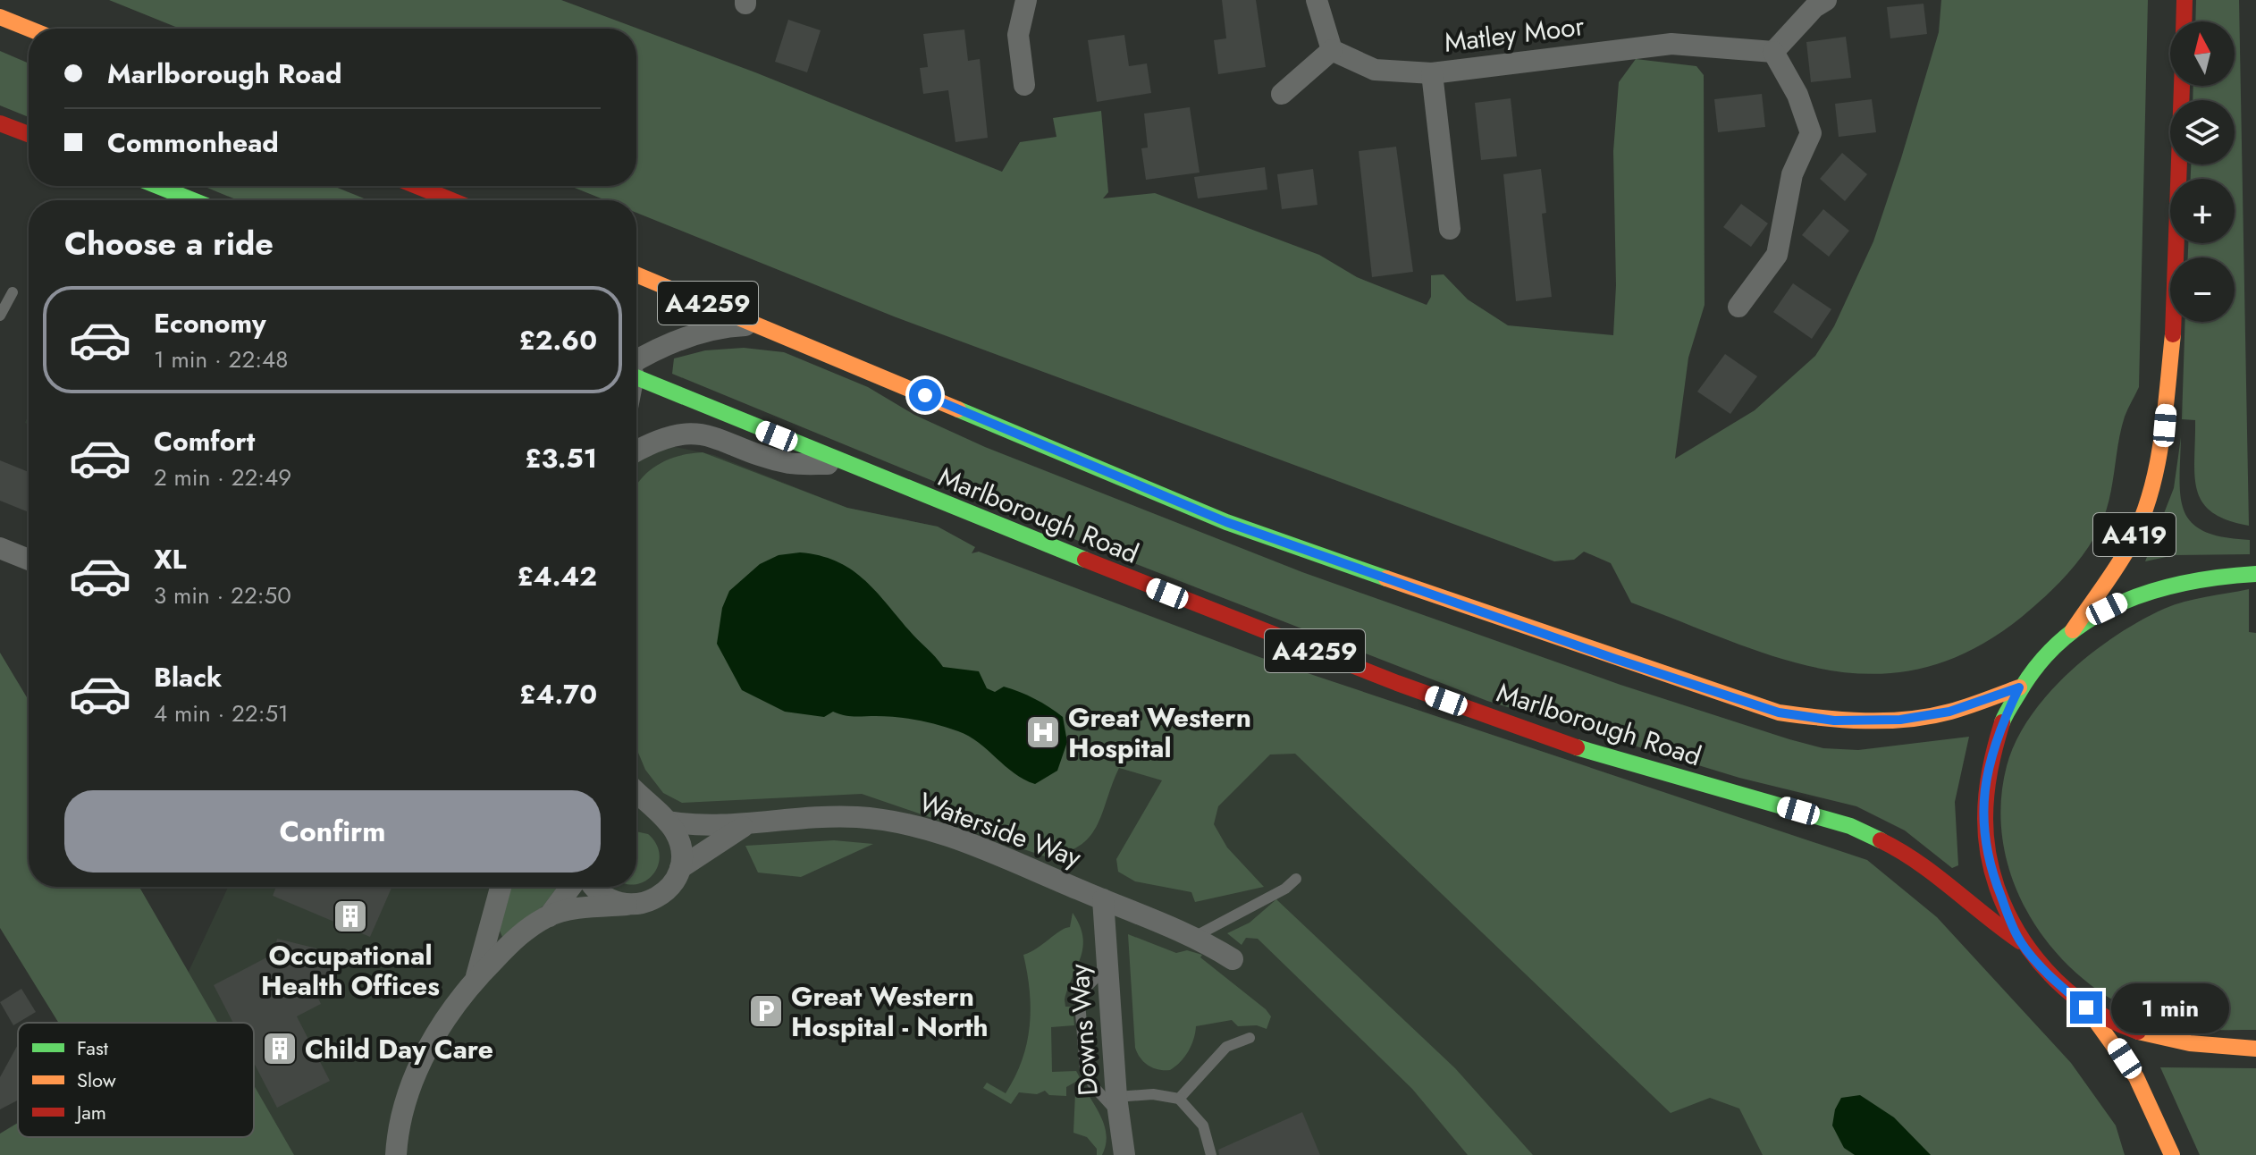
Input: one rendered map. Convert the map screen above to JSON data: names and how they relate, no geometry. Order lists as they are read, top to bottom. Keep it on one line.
{"streets":{"main road":["A4259","Marlborough Road","A419"],"street":["Matley Moor","Waterside Way","Downs Way"]},"crossings":[["Waterside Way","Downs Way"]],"places":{"hospital":["Great Western Hospital"],"building":["Occupational Health Offices","Child Day Care"],"parking":["Great Western Hospital - North"]},"legend":["Fast","Slow","Jam"],"north":"top","page":{"map_buttons":["+","−"],"banner":["Marlborough Road","Commonhead"],"heading":"Choose a ride","list":[{"name":"Economy","note":"1 min · 22:48","value":"£2.60"},{"name":"Comfort","note":"2 min · 22:49","value":"£3.51"},{"name":"XL","note":"3 min · 22:50","value":"£4.42"},{"name":"Black","note":"4 min · 22:51","value":"£4.70"}],"buttons":"Confirm","bubble":"1 min"}}
